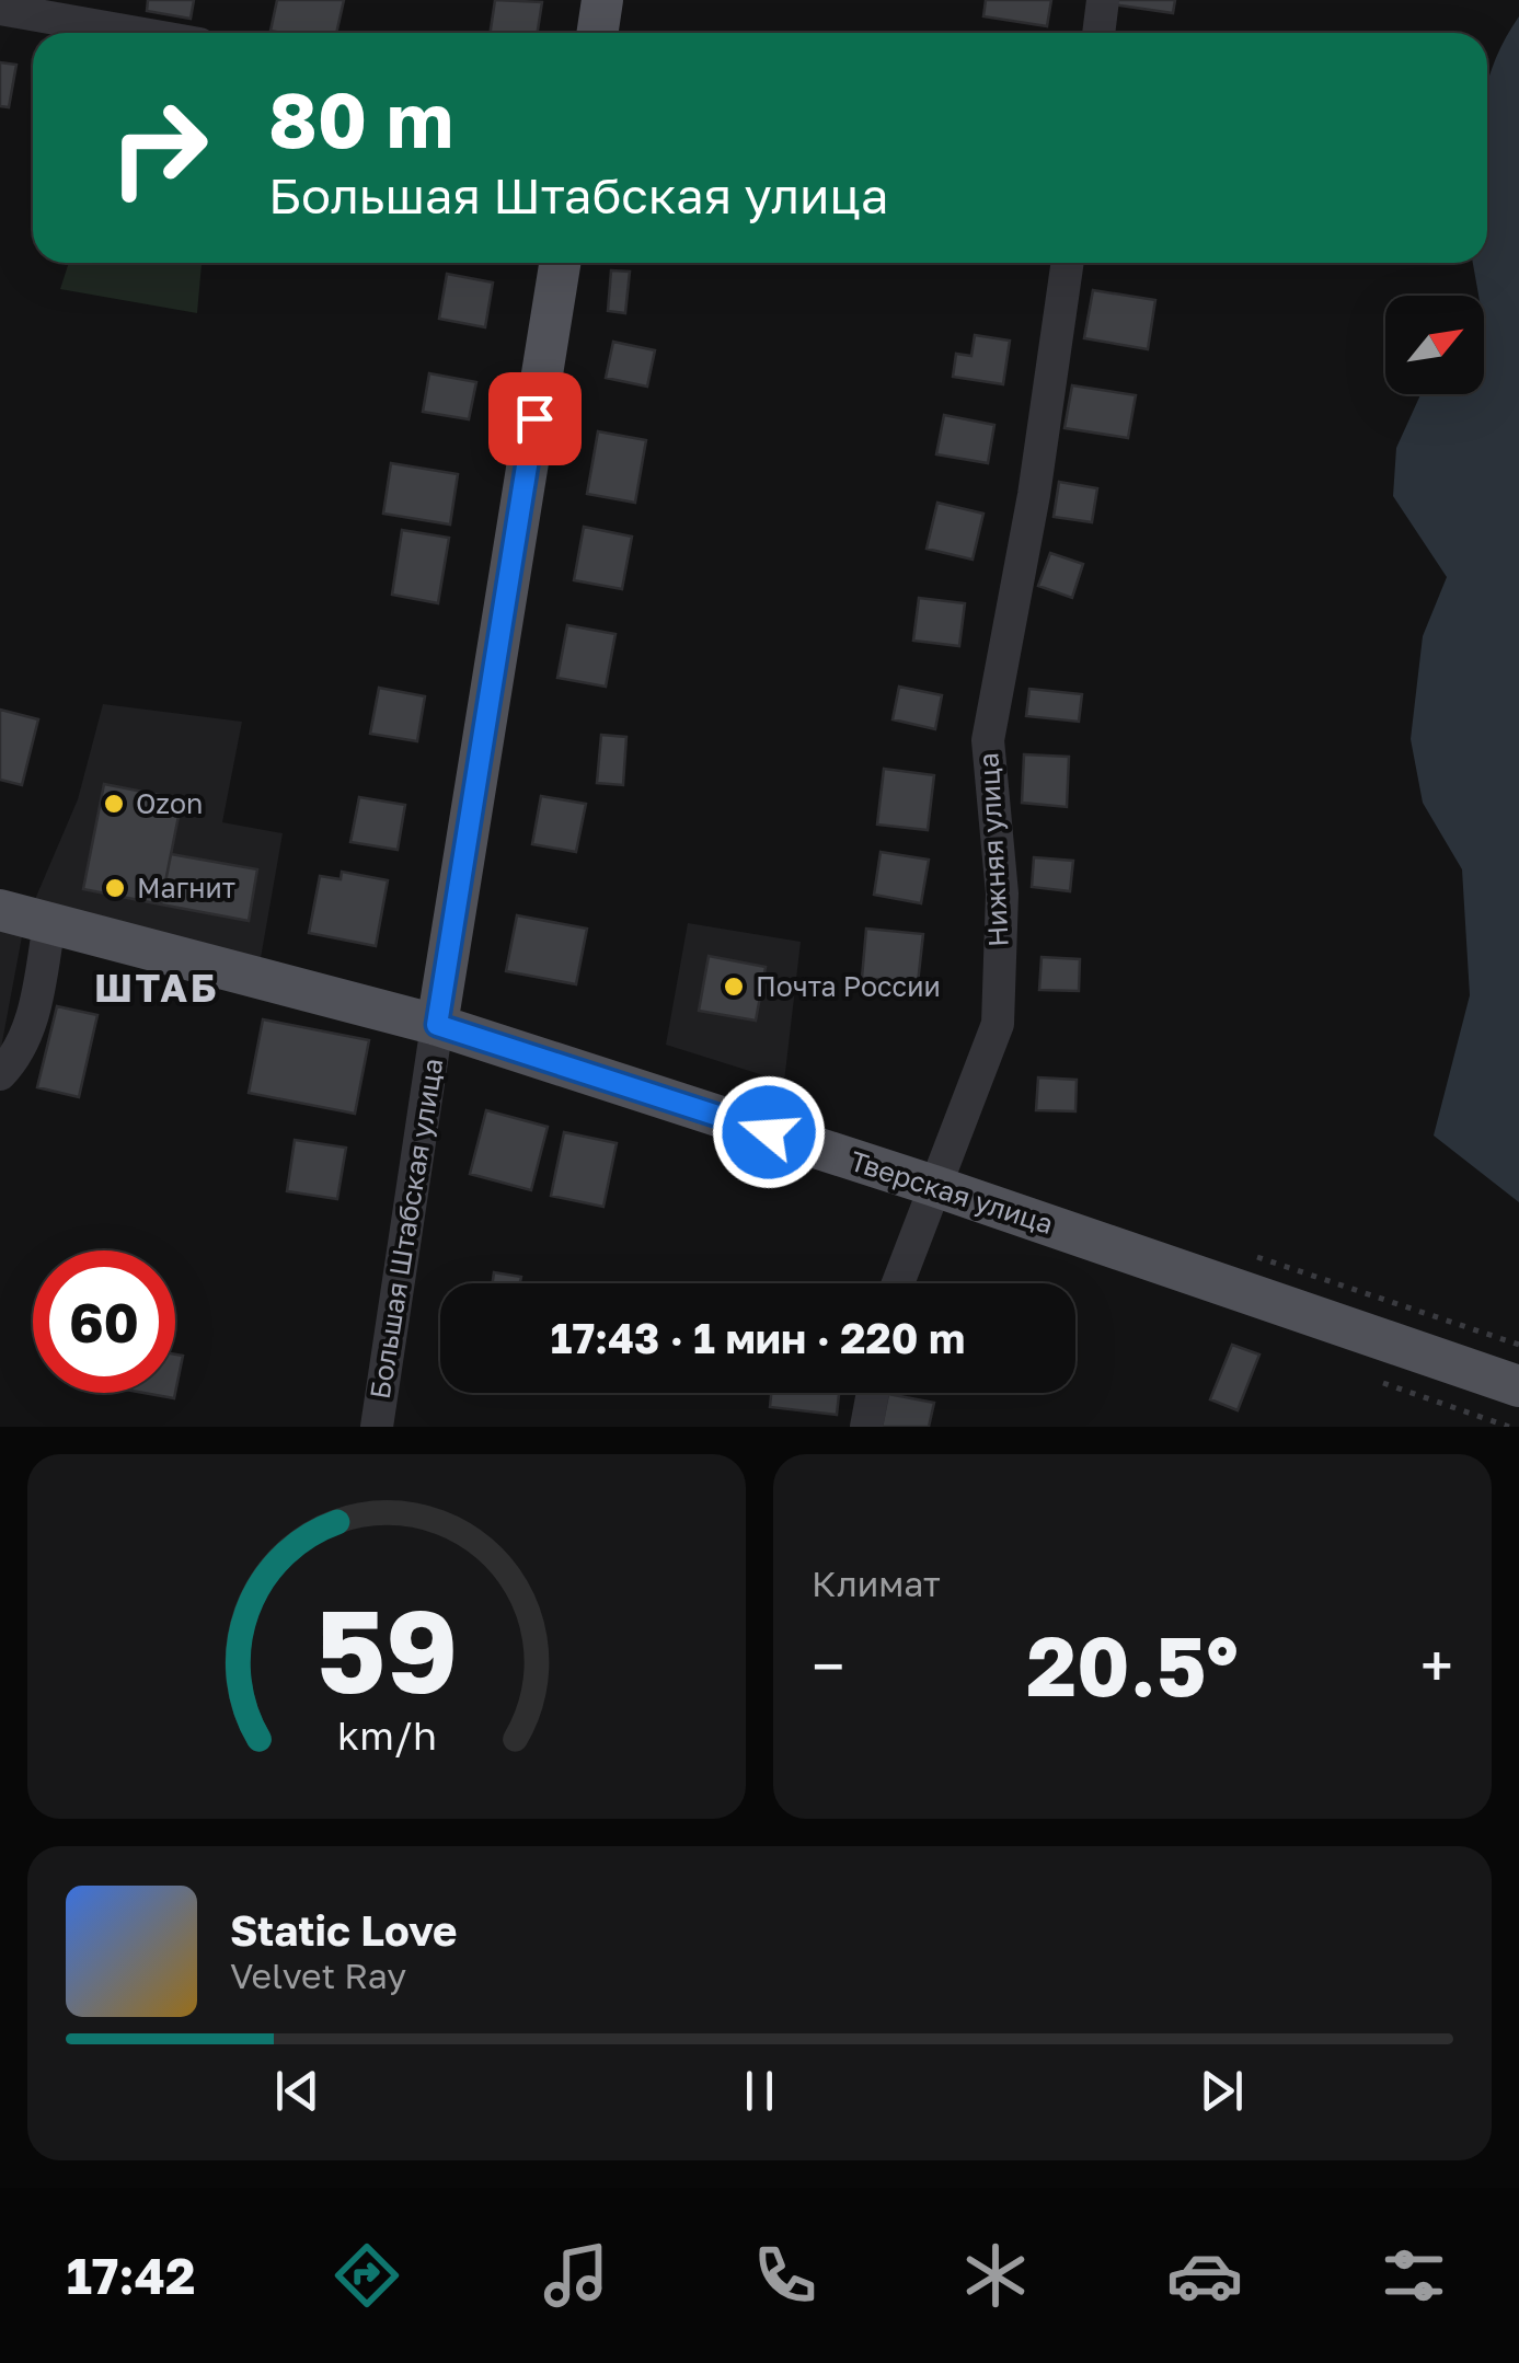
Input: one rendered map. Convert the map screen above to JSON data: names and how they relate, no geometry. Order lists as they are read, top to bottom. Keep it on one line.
{"streets":{"main road":["Тверская улица","Большая Штабская улица"],"street":["Нижняя улица"]},"crossings":[["Нижняя улица","Тверская улица"],["Тверская улица","Большая Штабская улица"]],"districts":["ШТАБ"],"places":["Ozon","Магнит","Почта России"],"north":"top right","page":{"turn":["80 m","Большая Штабская улица"],"limit":"60","trip":"17:43 · 1 мин · 220 m","tile":"Климат","heat":["−","20.5°","+"],"song":["Static Love","Velvet Ray"],"tabs":"17:42","gauge":["59","km/h"]}}
